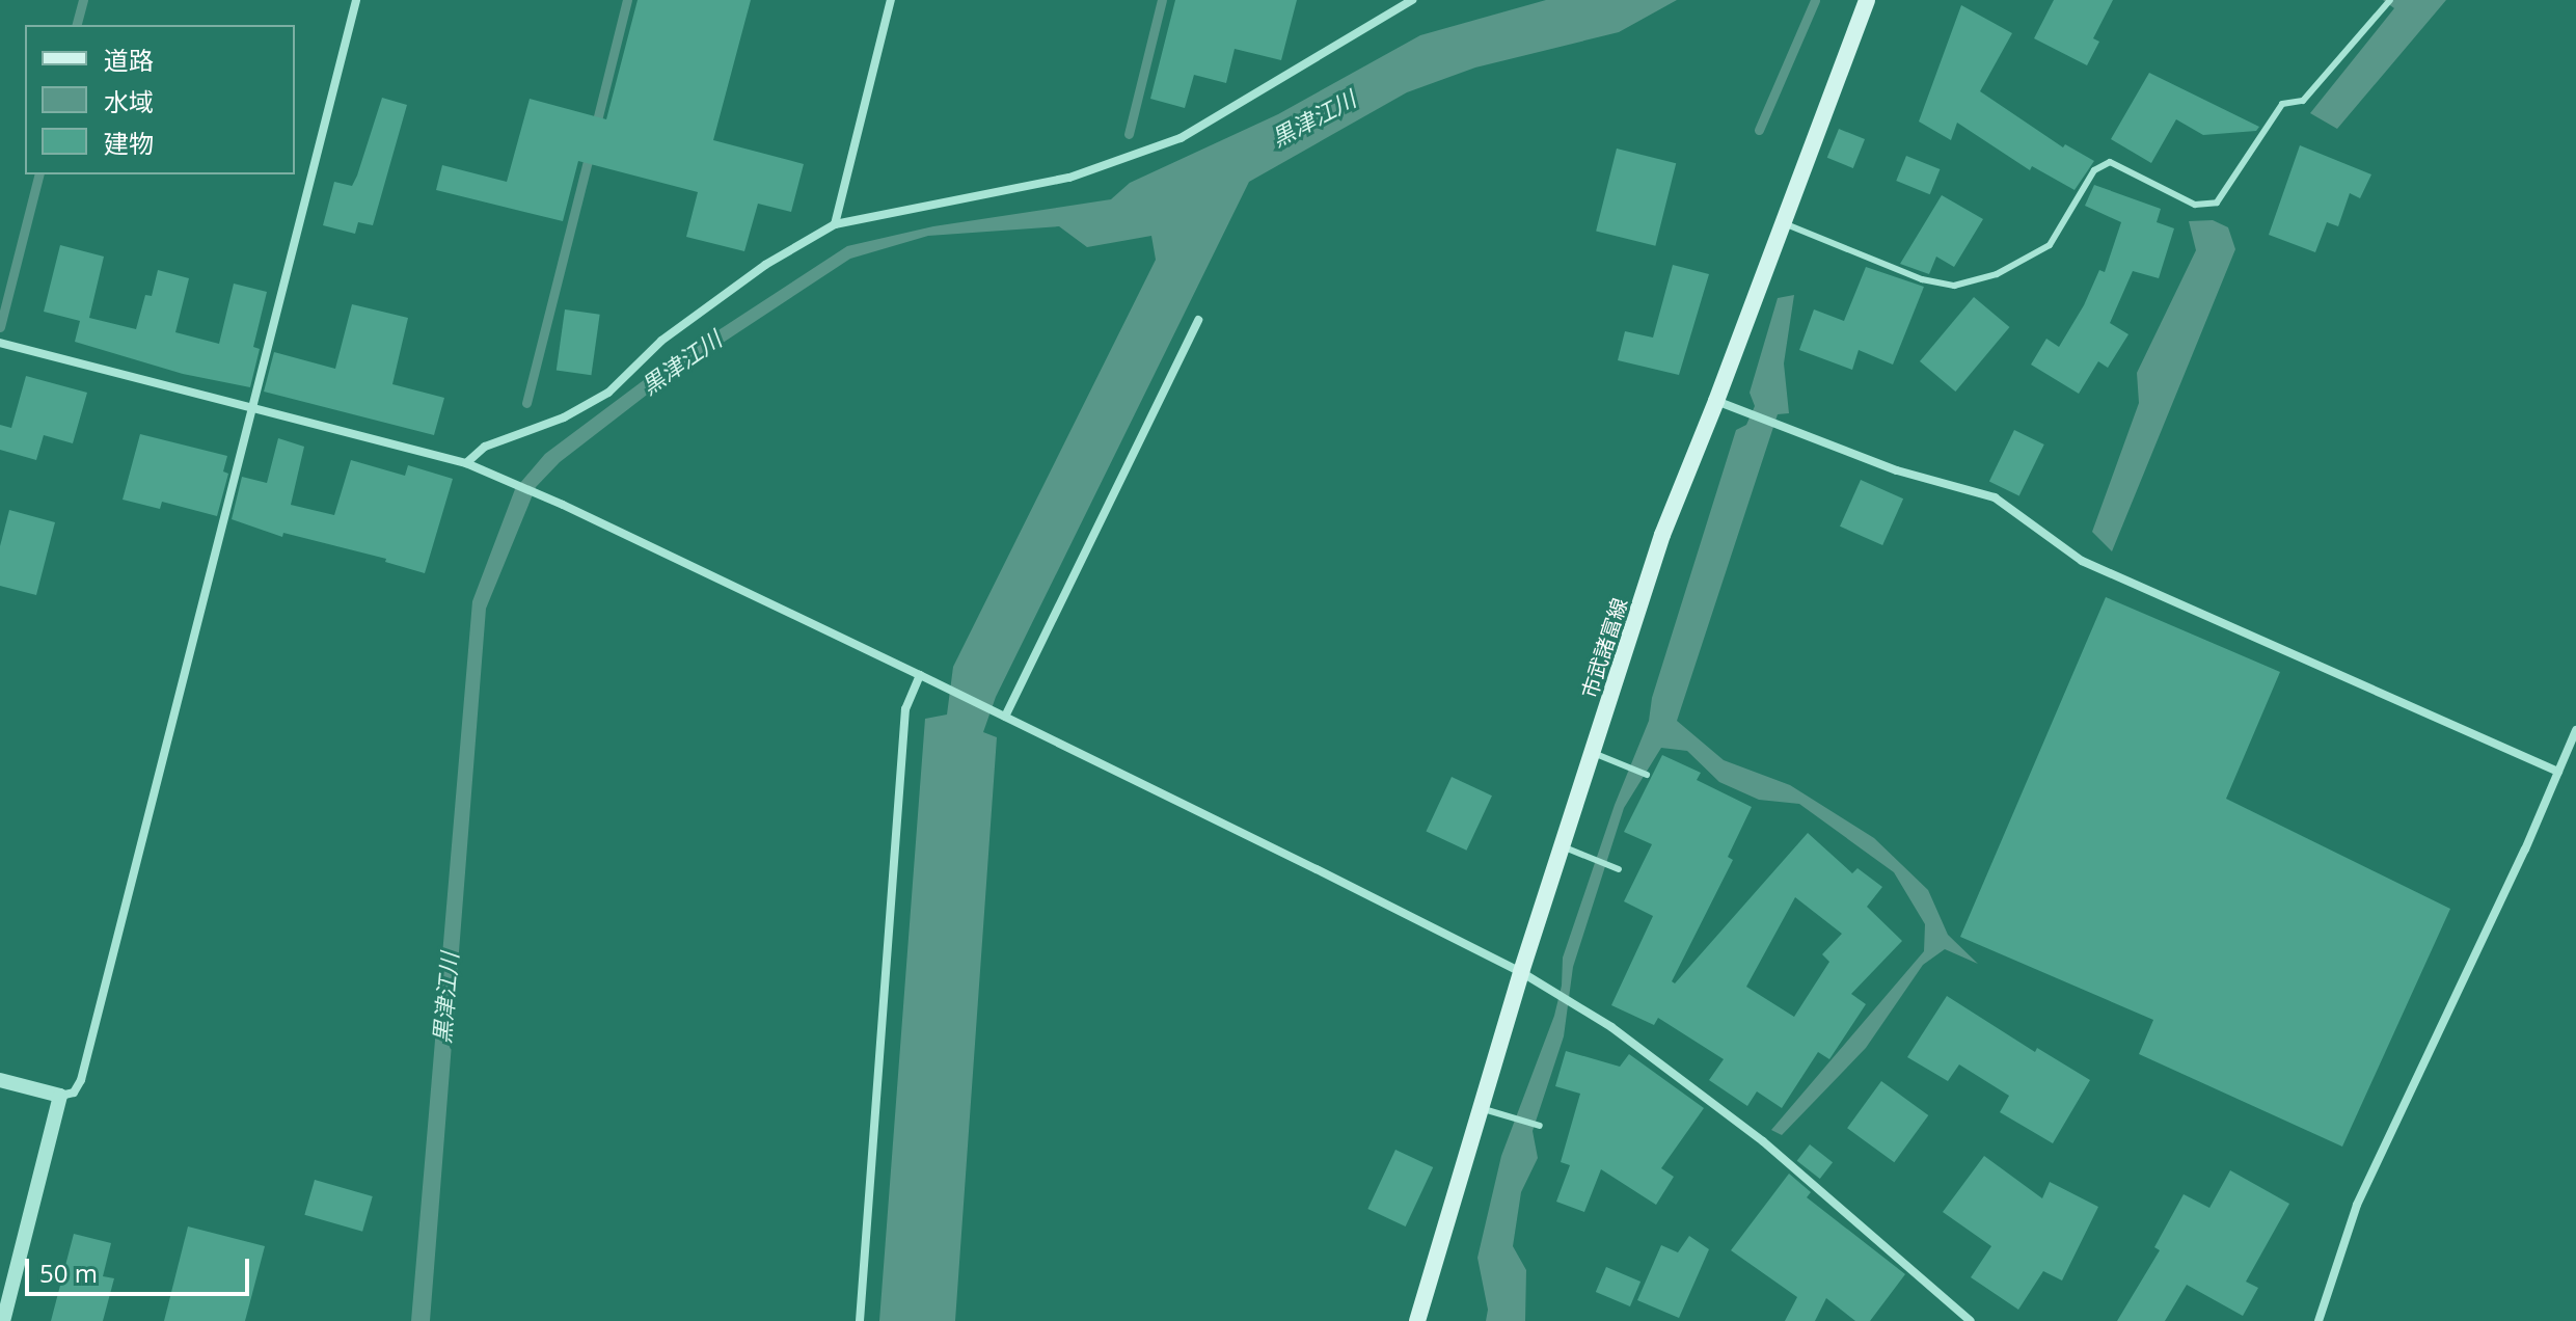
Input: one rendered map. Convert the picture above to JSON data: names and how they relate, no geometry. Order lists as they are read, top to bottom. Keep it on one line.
{"streets":{"main road":["市武諸富線"]},"water":["黒津江川"],"legend":["道路","水域","建物"],"scale_bar":"50 m"}
